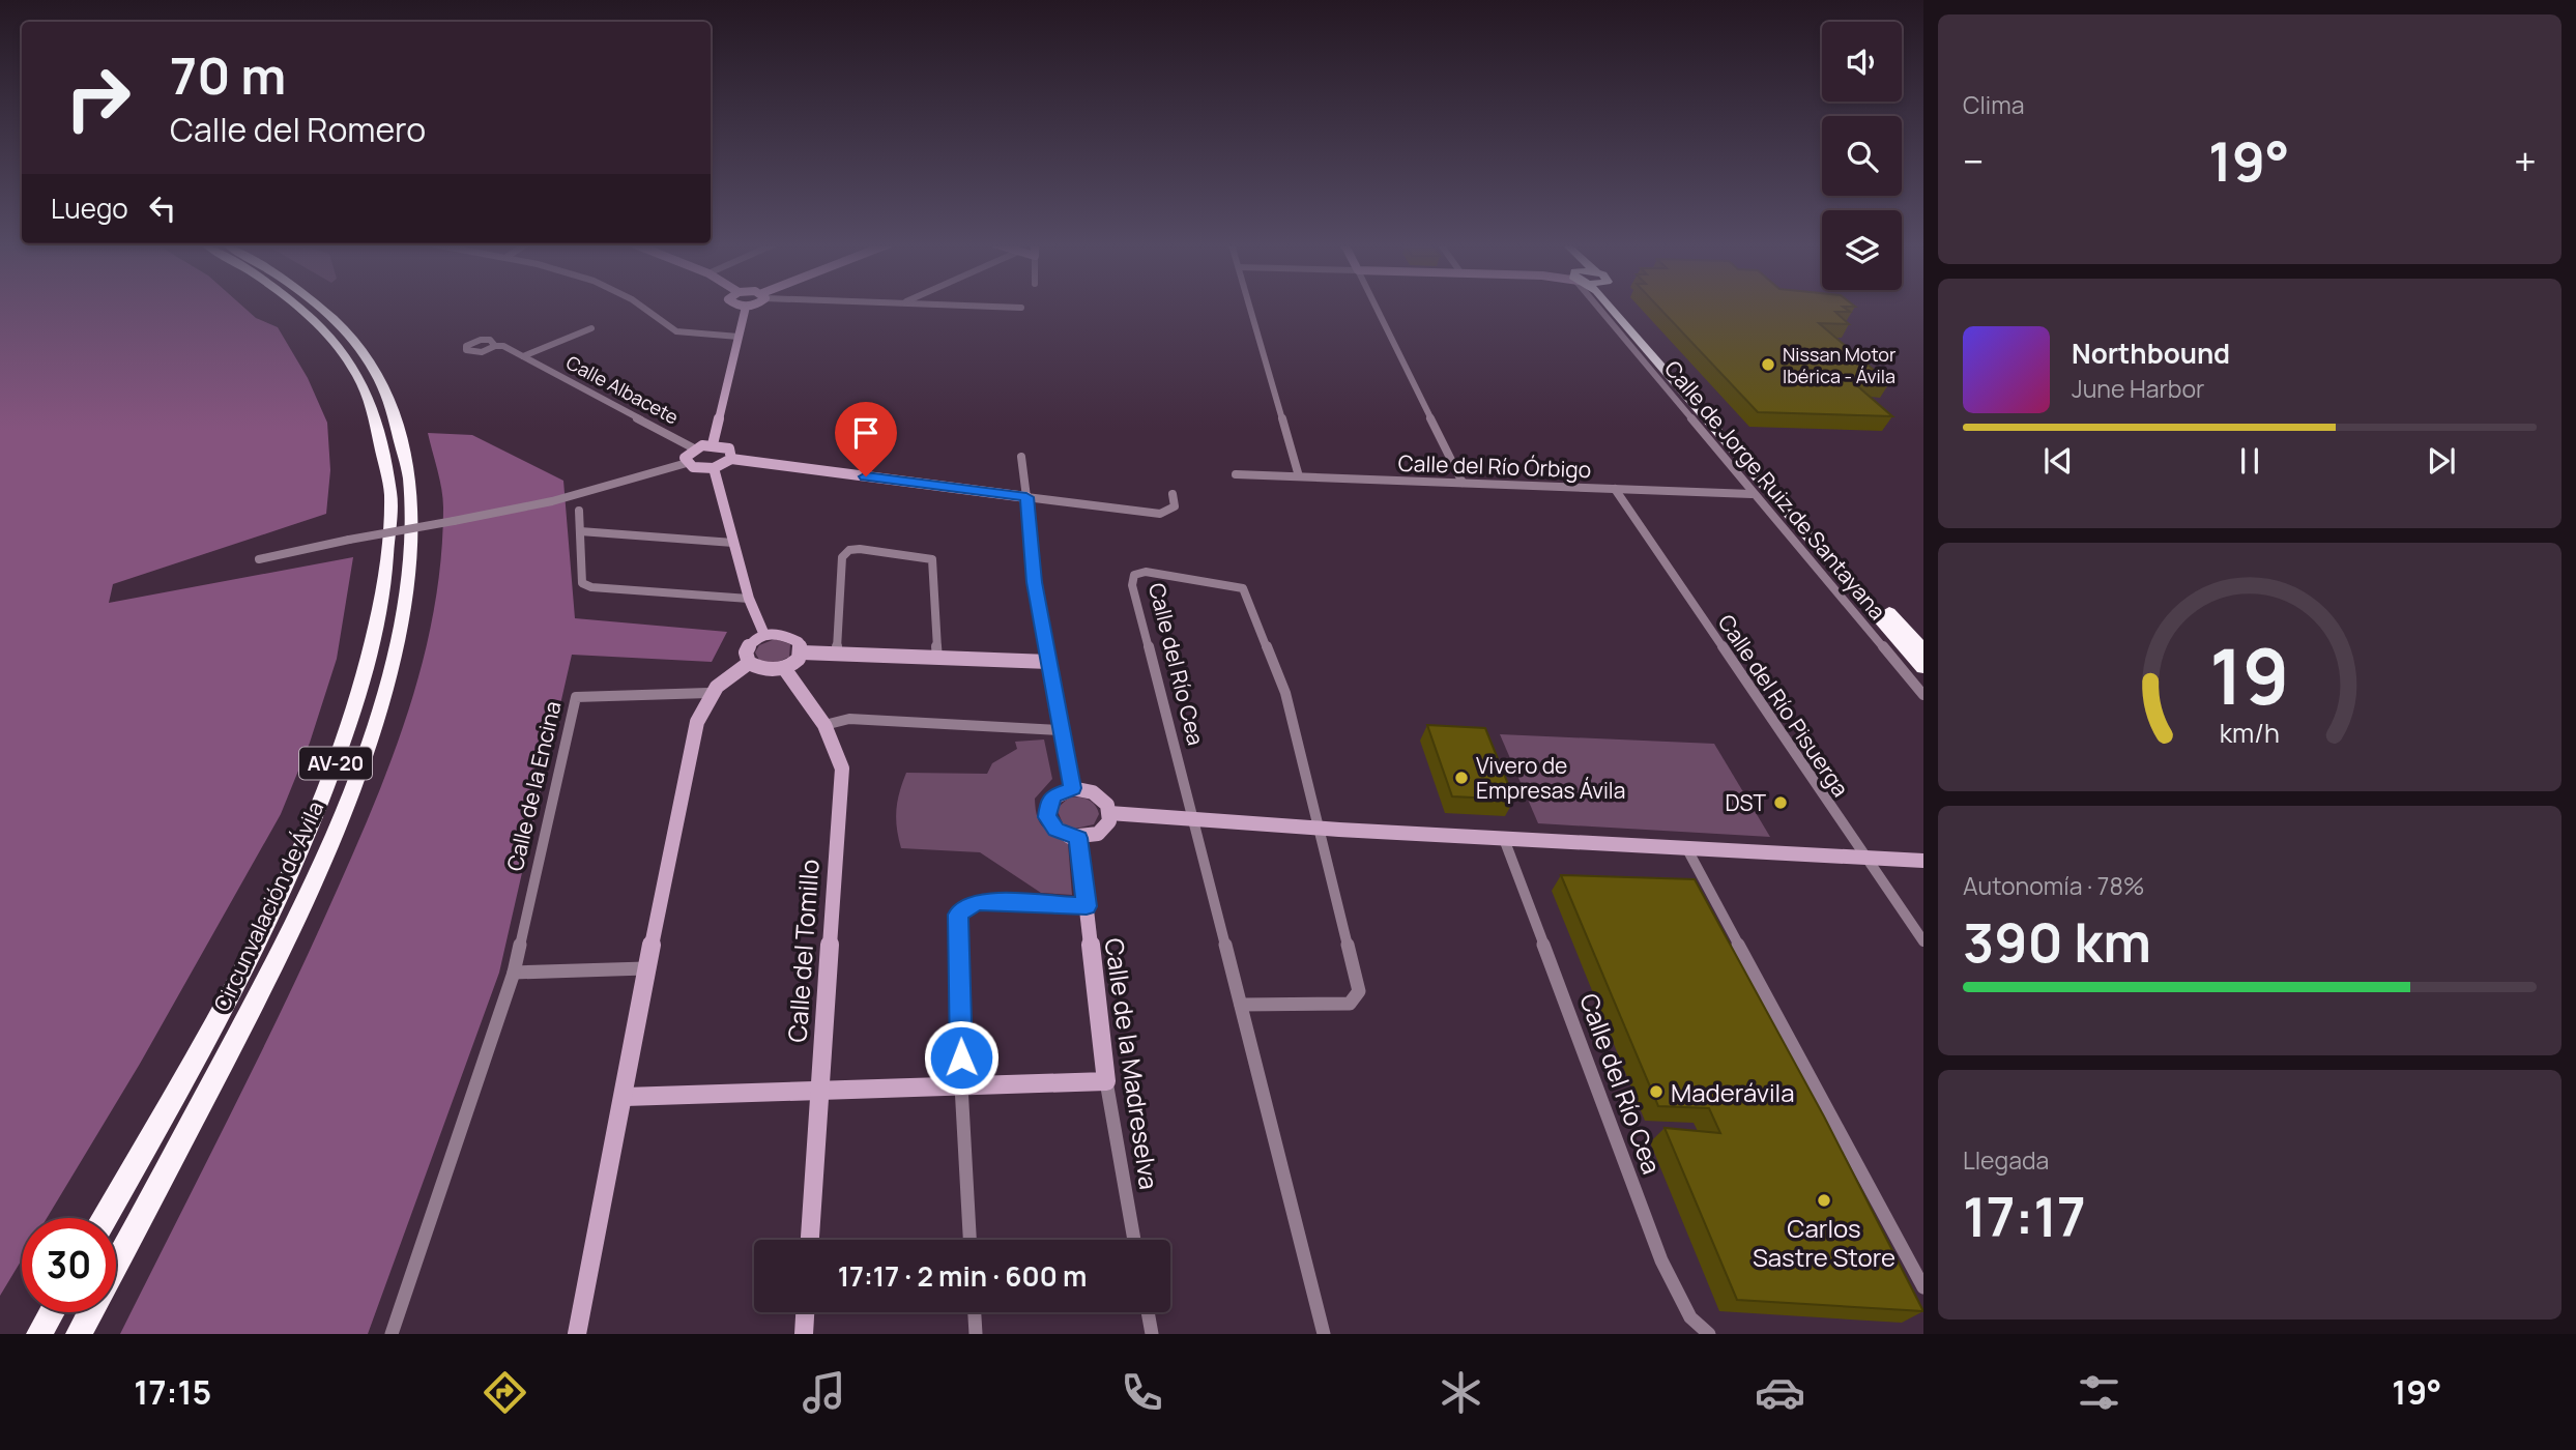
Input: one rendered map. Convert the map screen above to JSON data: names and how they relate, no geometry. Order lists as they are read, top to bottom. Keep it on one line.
{"streets":{"highway":["Calle de Jorge Ruiz de Santayana","AV-20","Circunvalación de Ávila"],"street":["Calle Albacete","Calle del Río Órbigo","Calle del Río Cea","Calle del Río Pisuerga","Calle de la Encina","Calle del Tomillo","Calle de la Madreselva"]},"crossings":[["Calle del Río Órbigo","Calle de Jorge Ruiz de Santayana"],["Calle del Río Órbigo","Calle del Río Pisuerga"]],"places":["Nissan Motor Ibérica - Ávila","Vivero de Empresas Ávila","DST","Maderávila","Carlos Sastre Store"],"page":{"tile":["Clima",["Autonomía · 78%","390 km"],["Llegada","17:17"]],"turn":["70 m","Calle del Romero"],"heat":["−","19°","+"],"then":"Luego","song":["Northbound","June Harbor"],"limit":"30","trip":"17:17 · 2 min · 600 m","tabs":["17:15","19°"],"gauge":["19","km/h"]}}
